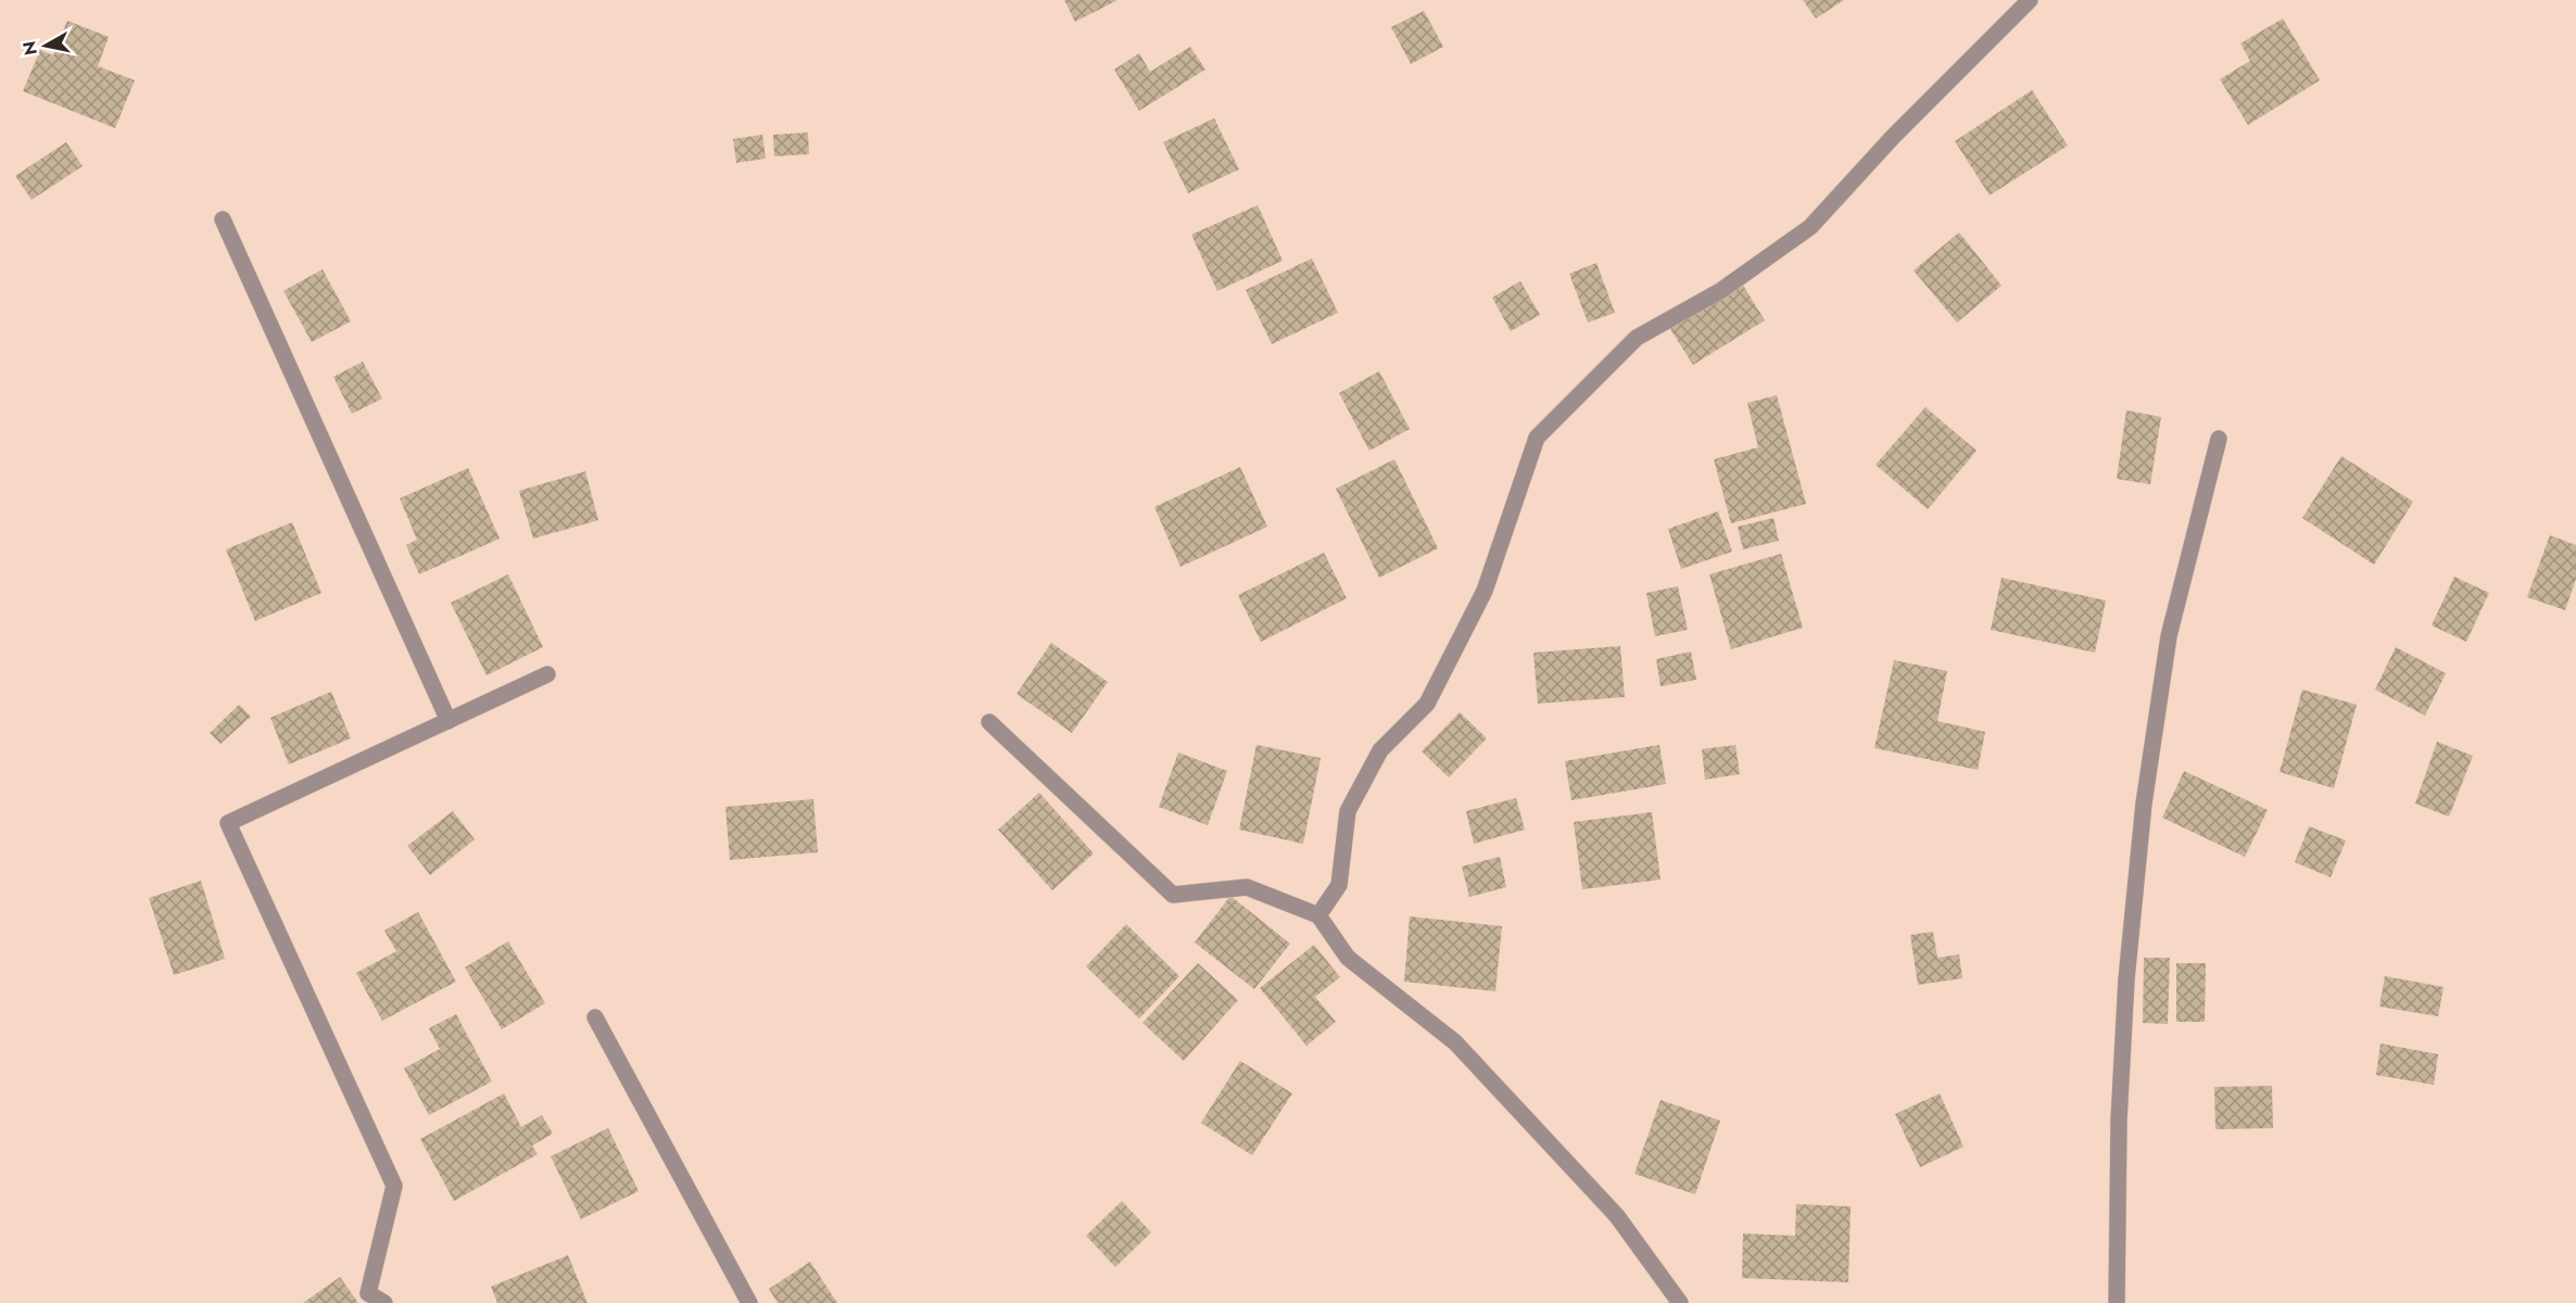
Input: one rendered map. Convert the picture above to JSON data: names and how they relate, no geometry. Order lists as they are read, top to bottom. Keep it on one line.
{"north":"left"}
